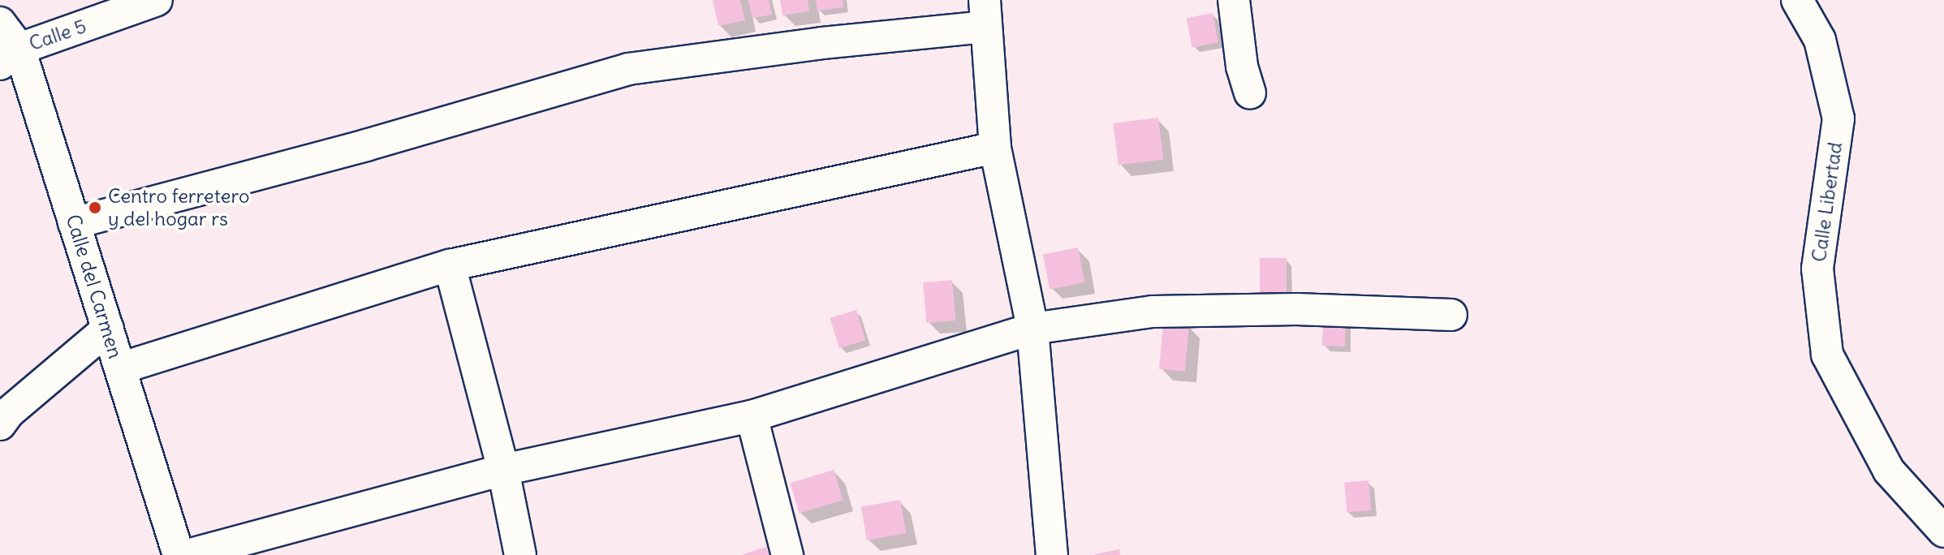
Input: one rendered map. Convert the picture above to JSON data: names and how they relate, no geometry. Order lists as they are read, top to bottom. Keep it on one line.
{"streets":{"street":["Calle 5","Calle Libertad","Calle del Carmen"]},"crossings":[["Calle 5","Calle del Carmen"]],"places":["Centro ferretero y del hogar rs"]}
